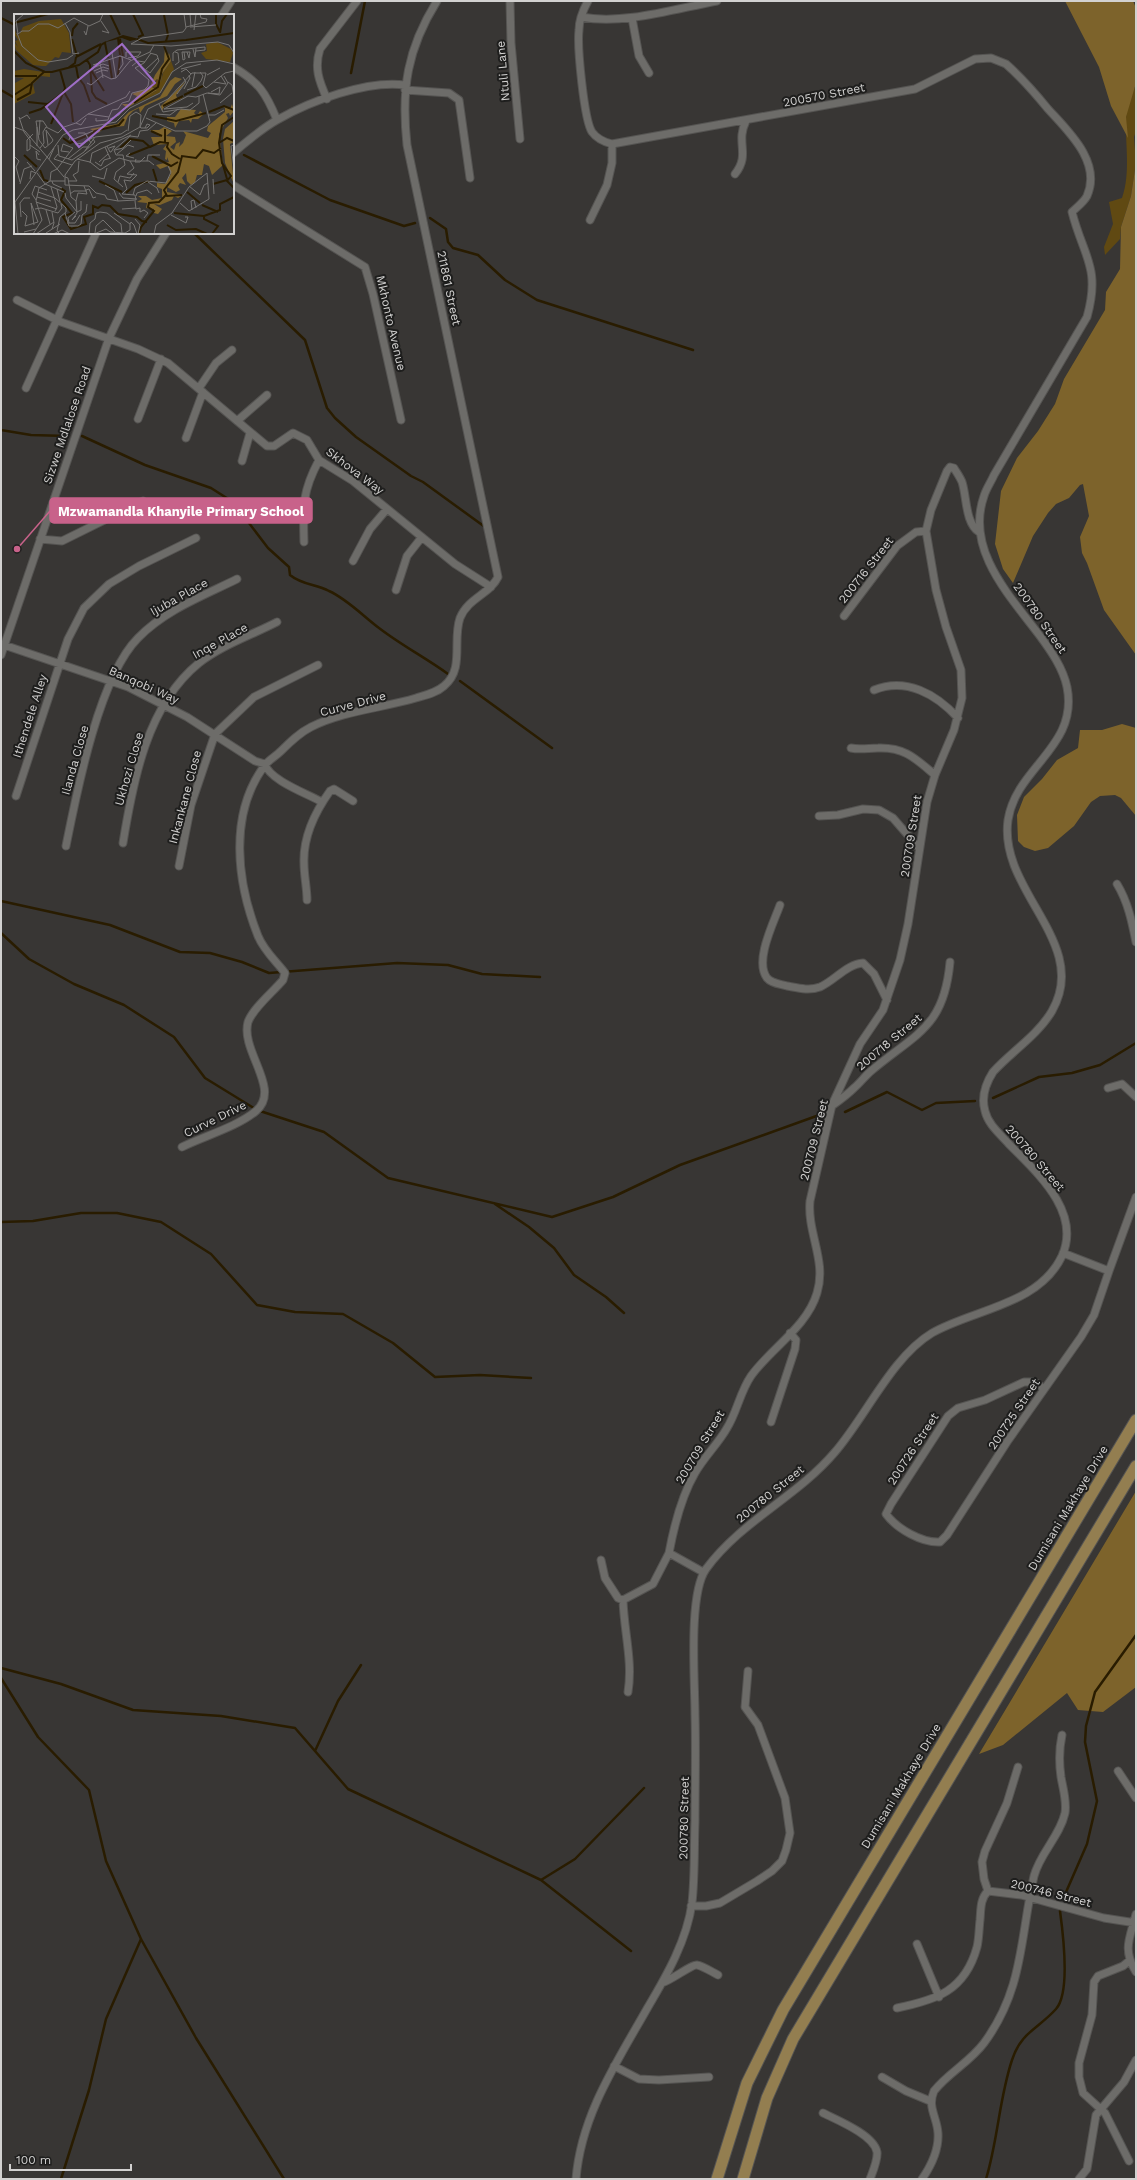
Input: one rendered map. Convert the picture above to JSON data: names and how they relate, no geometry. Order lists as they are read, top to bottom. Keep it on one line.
{"streets":{"main road":["Dumisani Makhaye Drive"],"street":["Ntuli Lane","200570 Street","211861 Street","Mkhonto Avenue","Sizwe Mdlalose Road","Skhova Way","200716 Street","Ijuba Place","200780 Street","Inqe Place","Banqobi Way","Curve Drive","Ithendele Alley","Ilanda Close","Ukhozi Close","Inkankane Close","200709 Street","200718 Street","200725 Street","200726 Street","200746 Street"]},"crossings":[["200570 Street","200780 Street"],["211861 Street","Skhova Way"],["211861 Street","Curve Drive"],["Sizwe Mdlalose Road","Skhova Way"],["Sizwe Mdlalose Road","Banqobi Way"],["Skhova Way","Curve Drive"],["200716 Street","200709 Street"],["Ijuba Place","Banqobi Way"],["Ijuba Place","Ilanda Close"],["Inqe Place","Banqobi Way"],["Inqe Place","Ukhozi Close"],["Banqobi Way","Curve Drive"],["Banqobi Way","Ithendele Alley"],["Banqobi Way","Ilanda Close"],["Banqobi Way","Ukhozi Close"],["Banqobi Way","Inkankane Close"],["200709 Street","200718 Street"],["200725 Street","200726 Street"]],"places":["Mzwamandla Khanyile Primary School"],"scale_bar":"100 m"}
